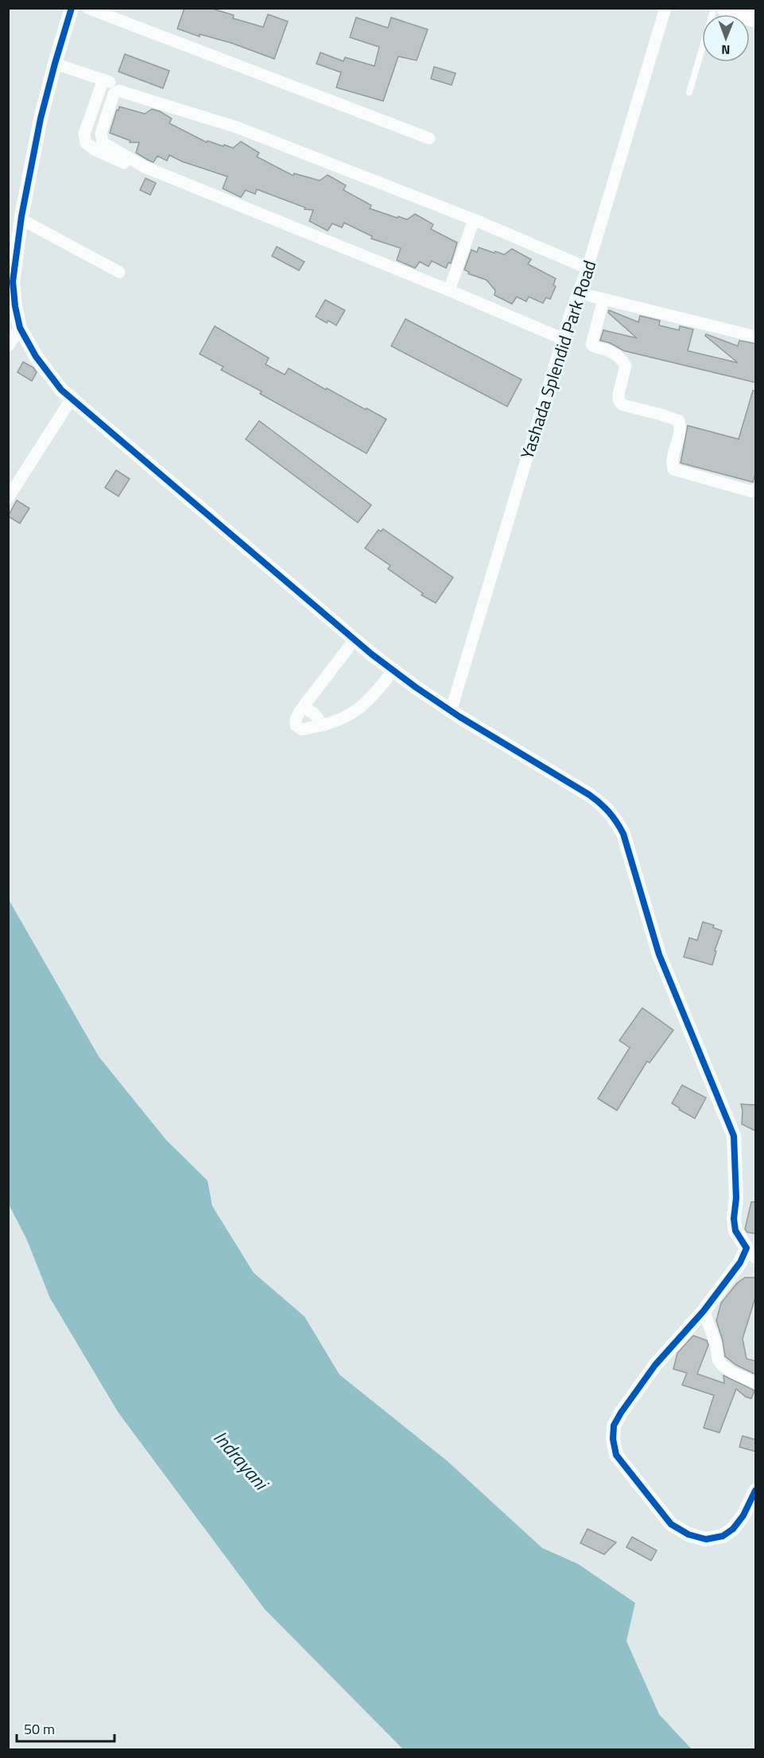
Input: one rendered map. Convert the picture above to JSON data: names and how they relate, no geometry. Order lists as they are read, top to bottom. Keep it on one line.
{"streets":{"street":["Yashada Splendid Park Road"]},"water":["Indrayani"],"scale_bar":"50 m","north":"bottom"}
